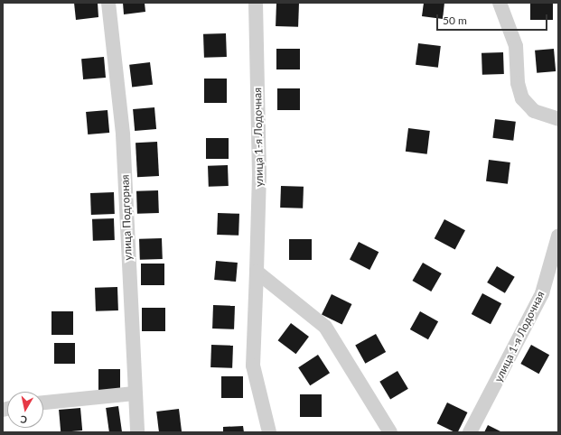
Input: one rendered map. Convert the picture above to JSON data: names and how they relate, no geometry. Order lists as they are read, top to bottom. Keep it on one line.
{"streets":{"street":["улица 1-я Лодочная","улица Подгорная"]},"scale_bar":"50 m","north":"bottom"}
